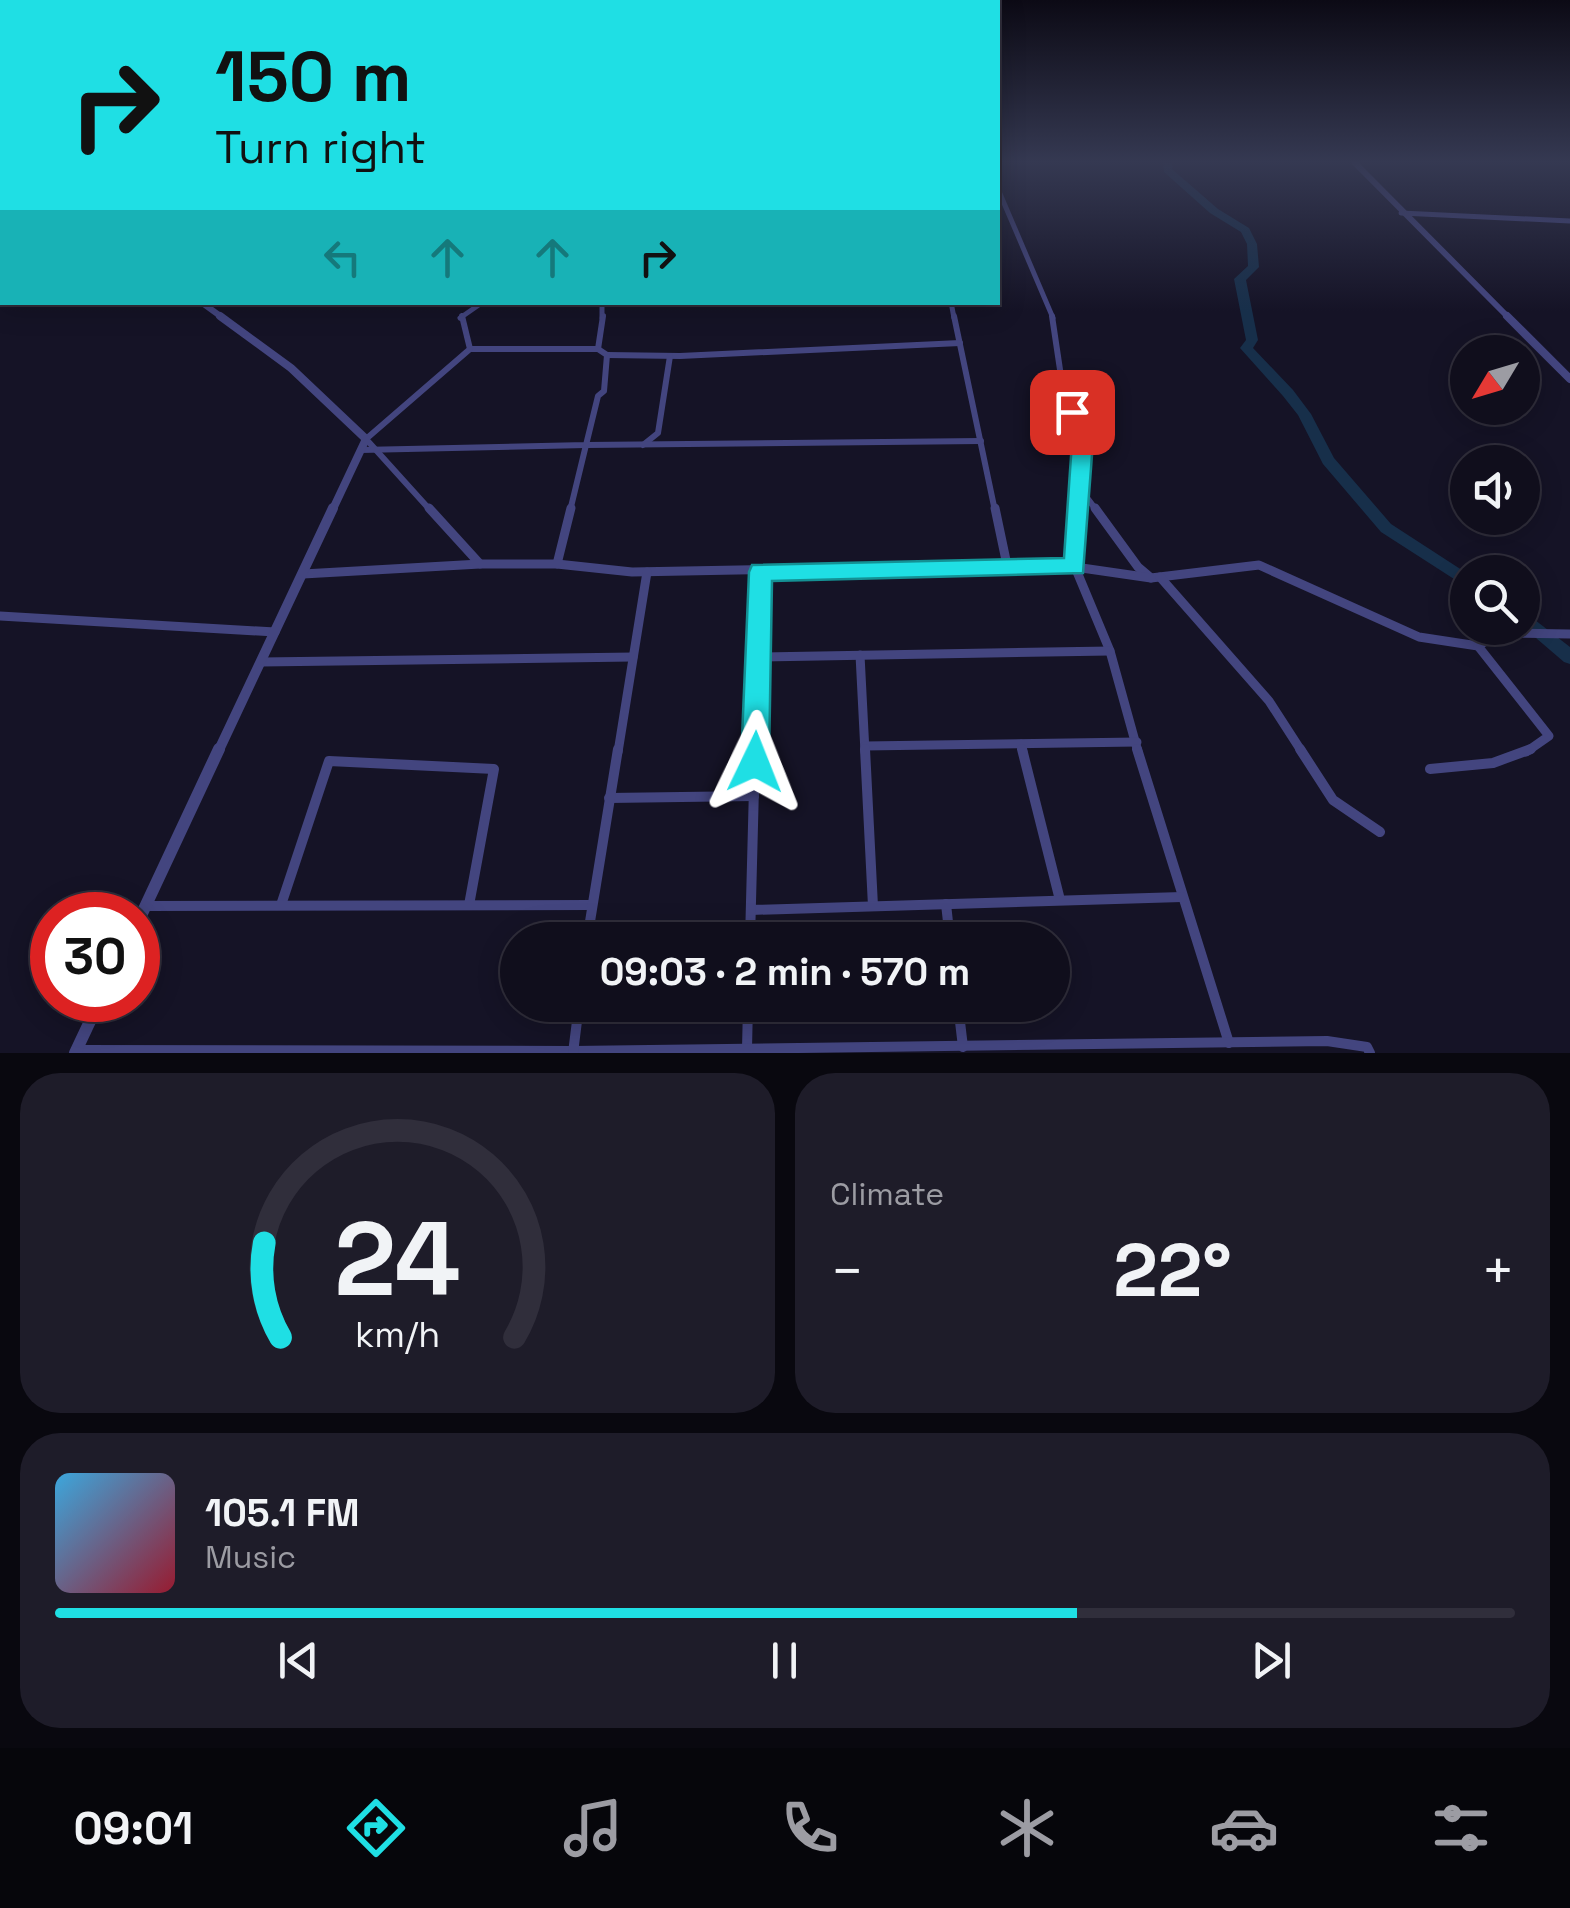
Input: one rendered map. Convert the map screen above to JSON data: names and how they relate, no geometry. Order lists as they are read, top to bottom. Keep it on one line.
{"north":"bottom left","page":{"turn":["150 m","Turn right"],"limit":"30","trip":"09:03 · 2 min · 570 m","tile":"Climate","heat":["−","22°","+"],"song":["105.1 FM","Music"],"tabs":"09:01","gauge":["24","km/h"]}}
